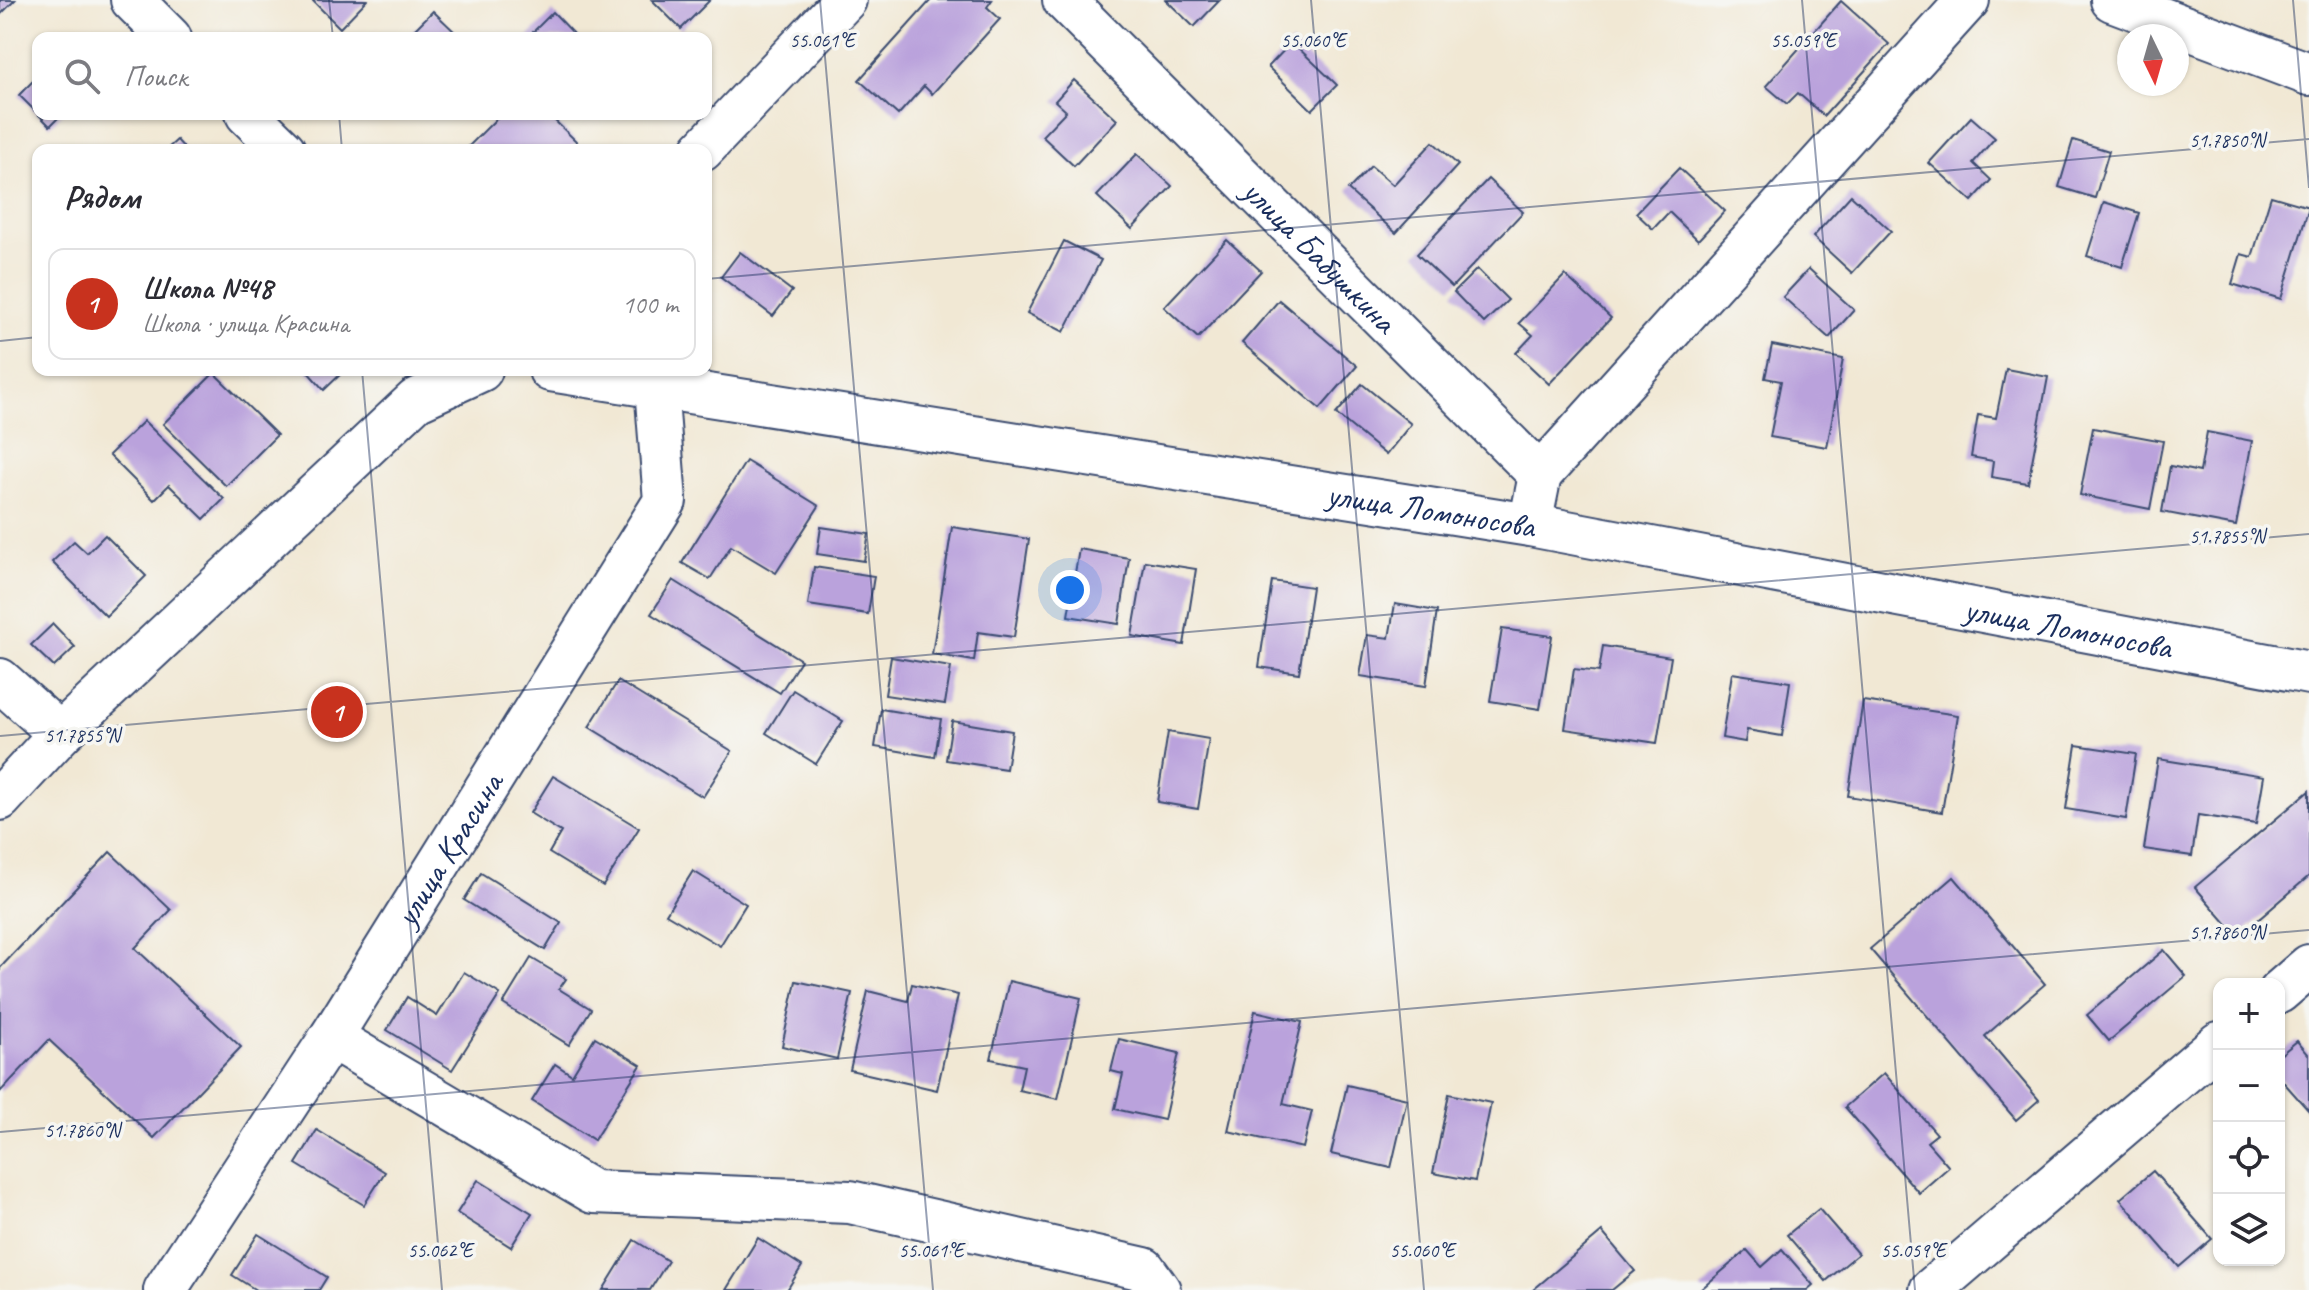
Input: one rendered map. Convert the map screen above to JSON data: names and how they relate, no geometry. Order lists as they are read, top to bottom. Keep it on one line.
{"streets":{"street":["улица Бабушкина","улица Ломоносова","улица Красина"]},"crossings":[["улица Ломоносова","улица Красина"]],"north":"bottom","page":{"search":"Поиск","heading":"Рядом","list":[{"mark":"1","name":"Школа №48","note":"Школа · улица Красина","value":"100 m"}],"pins":"1","map_buttons":["+","−"]},"coordinates":["55.061°E","55.060°E","55.059°E","51.7850°N","51.7855°N","51.7860°N","55.062°E"]}
